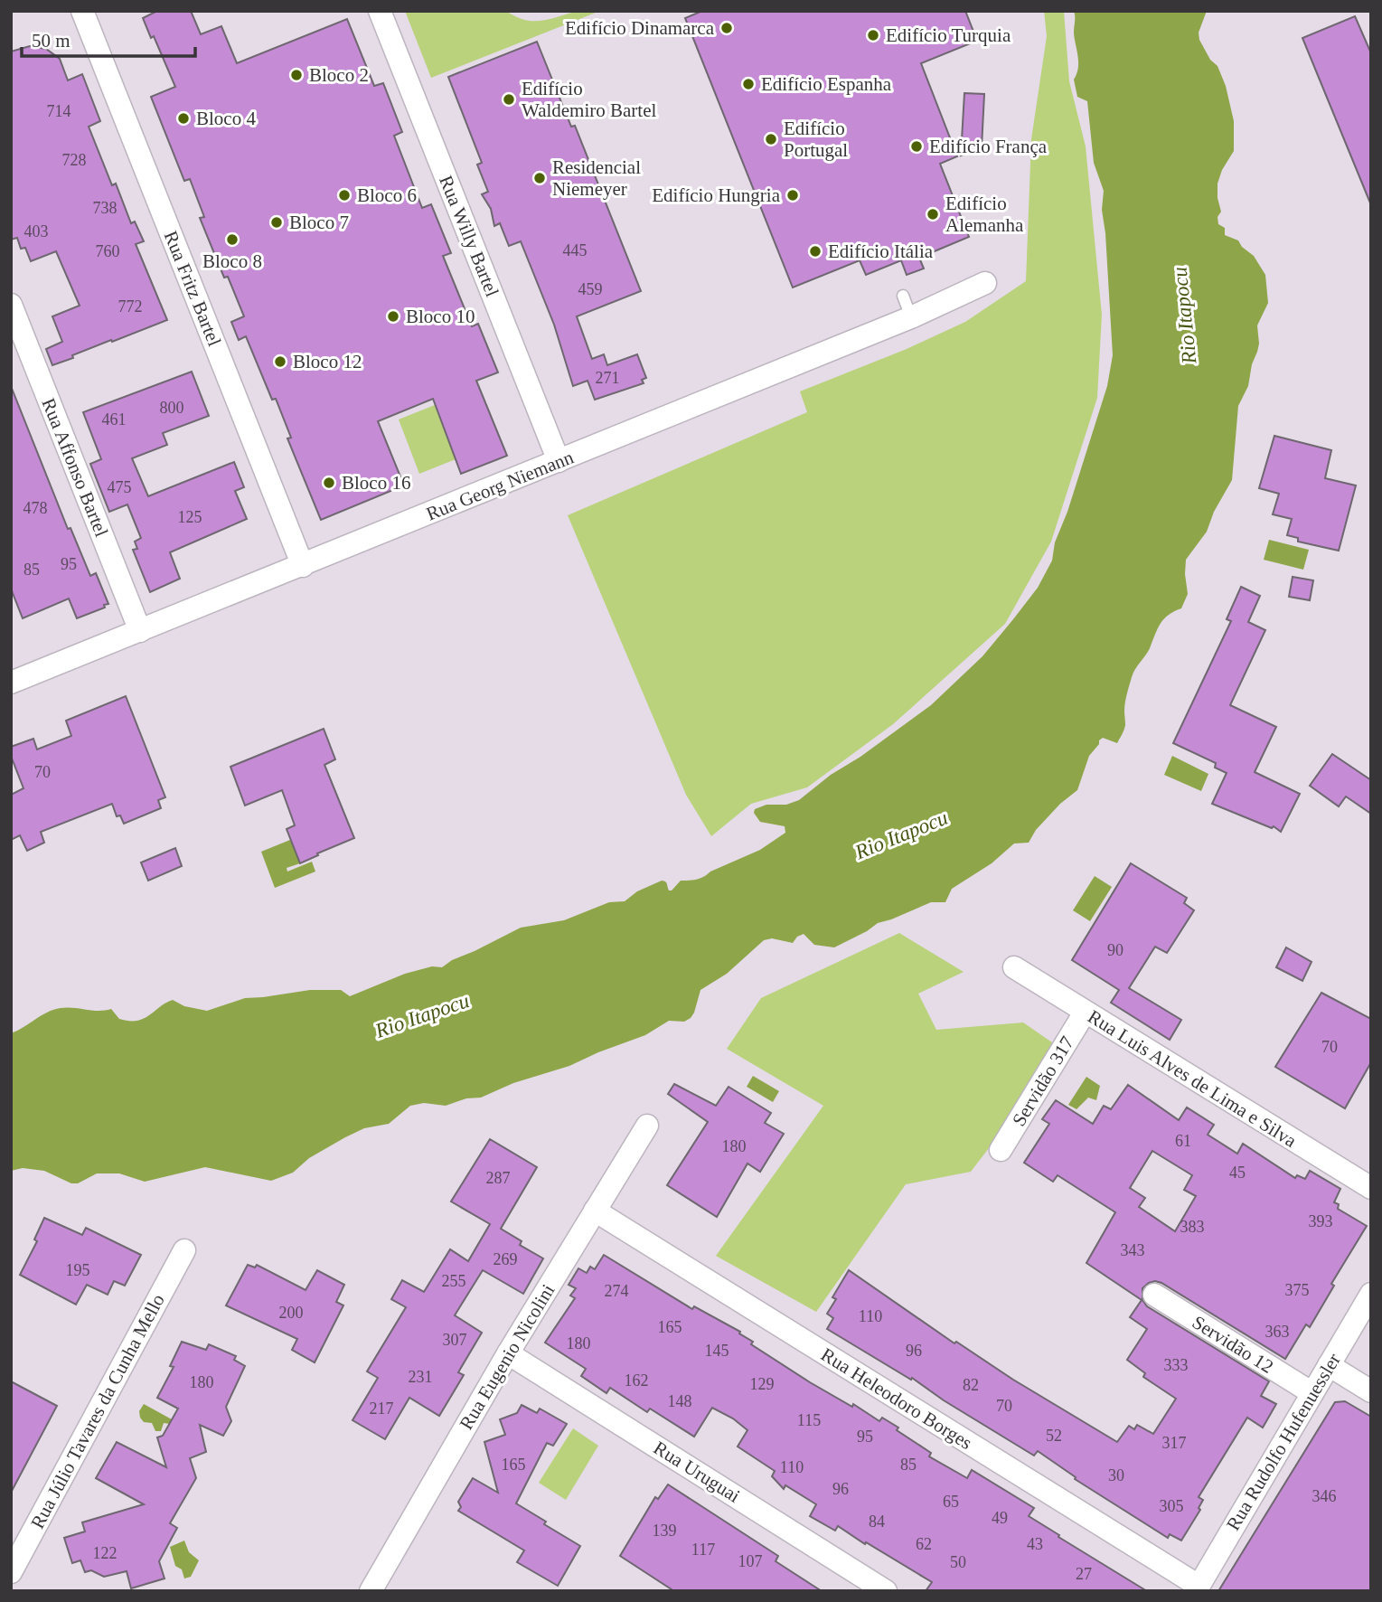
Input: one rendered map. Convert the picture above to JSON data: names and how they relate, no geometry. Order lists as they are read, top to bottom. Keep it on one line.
{"streets":{"street":["Rua Willy Bartel","Rua Fritz Bartel","Rua Affonso Bartel","Rua Georg Niemann","Rua Luis Alves de Lima e Silva","Servidão 317","Servidão 12","Rua Eugenio Nicolini","Rua Heleodoro Borges","Rua Júlio Tavares da Cunha Mello","Rua Rudolfo Hufenuessler","Rua Uruguai"]},"crossings":[["Rua Willy Bartel","Rua Georg Niemann"],["Rua Fritz Bartel","Rua Georg Niemann"],["Rua Affonso Bartel","Rua Georg Niemann"],["Rua Luis Alves de Lima e Silva","Servidão 317"],["Servidão 12","Rua Rudolfo Hufenuessler"],["Rua Eugenio Nicolini","Rua Heleodoro Borges"],["Rua Eugenio Nicolini","Rua Uruguai"],["Rua Heleodoro Borges","Rua Rudolfo Hufenuessler"]],"water":["Rio Itapocu"],"places":["Edifício Dinamarca","Edifício Turquia","Bloco 2","Edifício Espanha","Edifício Waldemiro Bartel","Bloco 4","Edifício Portugal","Edifício França","Residencial Niemeyer","Bloco 6","Edifício Hungria","Edifício Alemanha","Bloco 7","Bloco 8","Edifício Itália","Bloco 10","Bloco 12","Bloco 16"],"house_numbers":["714","728","738","403","445","760","459","772","271","800","461","475","478","125","95","85","70","90","70","61","180","45","287","393","383","343","269","195","255","375","274","200","110","165","363","307","180","145","96","333","231","162","180","129","82","148","70","217","115","52","95","317","165","85","110","30","96","346","65","305","49","84","139","62","43","117","122","107","50","27"],"scale_bar":"50 m"}
